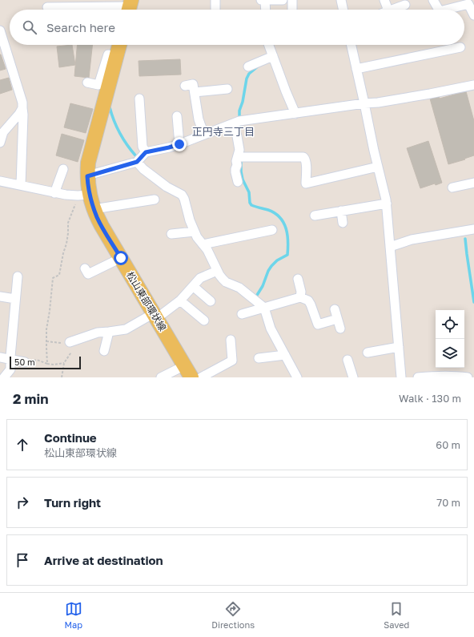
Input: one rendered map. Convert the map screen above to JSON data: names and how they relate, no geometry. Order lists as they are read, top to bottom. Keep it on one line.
{"streets":{"main road":["松山東部環状線"]},"districts":["正円寺三丁目"],"scale_bar":"50 m","page":{"search":"Search here","scale":"50 m","heading":["2 min","Walk · 130 m"],"list":[["Continue","松山東部環状線","60 m"],["Turn right","70 m"],"Arrive at destination"],"nav":["Map","Directions","Saved"]}}
